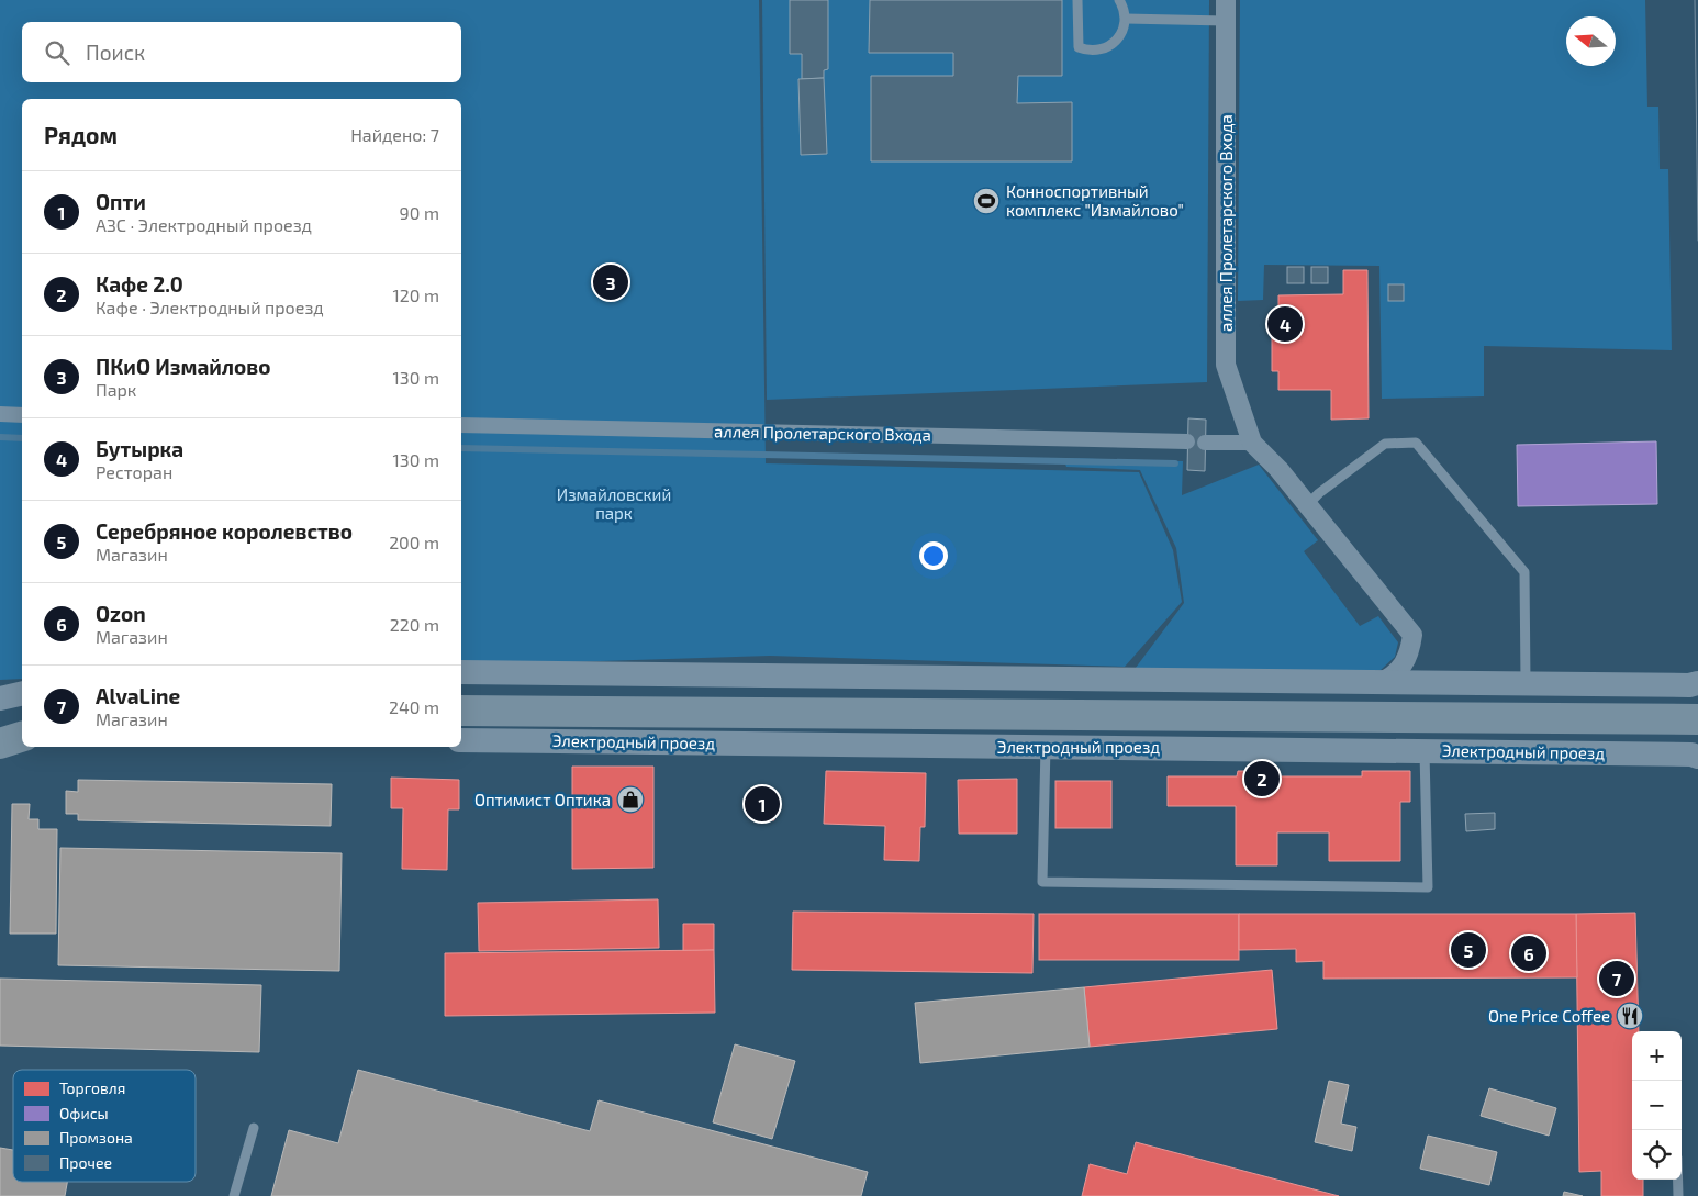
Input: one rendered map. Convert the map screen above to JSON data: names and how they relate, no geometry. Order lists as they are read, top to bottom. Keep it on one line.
{"streets":{"street":["аллея Пролетарского Входа","Электродный проезд"]},"parks":["Измайловский парк"],"places":{"sports":["Конноспортивный комплекс \"Измайлово\""],"shop":["Оптимист Оптика"],"restaurant":["One Price Coffee"]},"legend":["Торговля","Офисы","Промзона","Прочее"],"north":"left","page":{"search":"Поиск","heading":["Рядом","Найдено: 7"],"list":[{"mark":"1","name":"Опти","note":"АЗС · Электродный проезд","value":"90 m"},{"mark":"2","name":"Кафе 2.0","note":"Кафе · Электродный проезд","value":"120 m"},{"mark":"3","name":"ПКиО Измайлово","note":"Парк","value":"130 m"},{"mark":"4","name":"Бутырка","note":"Ресторан","value":"130 m"},{"mark":"5","name":"Серебряное королевство","note":"Магазин","value":"200 m"},{"mark":"6","name":"Ozon","note":"Магазин","value":"220 m"},{"mark":"7","name":"AlvaLine","note":"Магазин","value":"240 m"}],"pins":["3","4","2","1","5","6","7"],"map_buttons":["+","−"]}}
